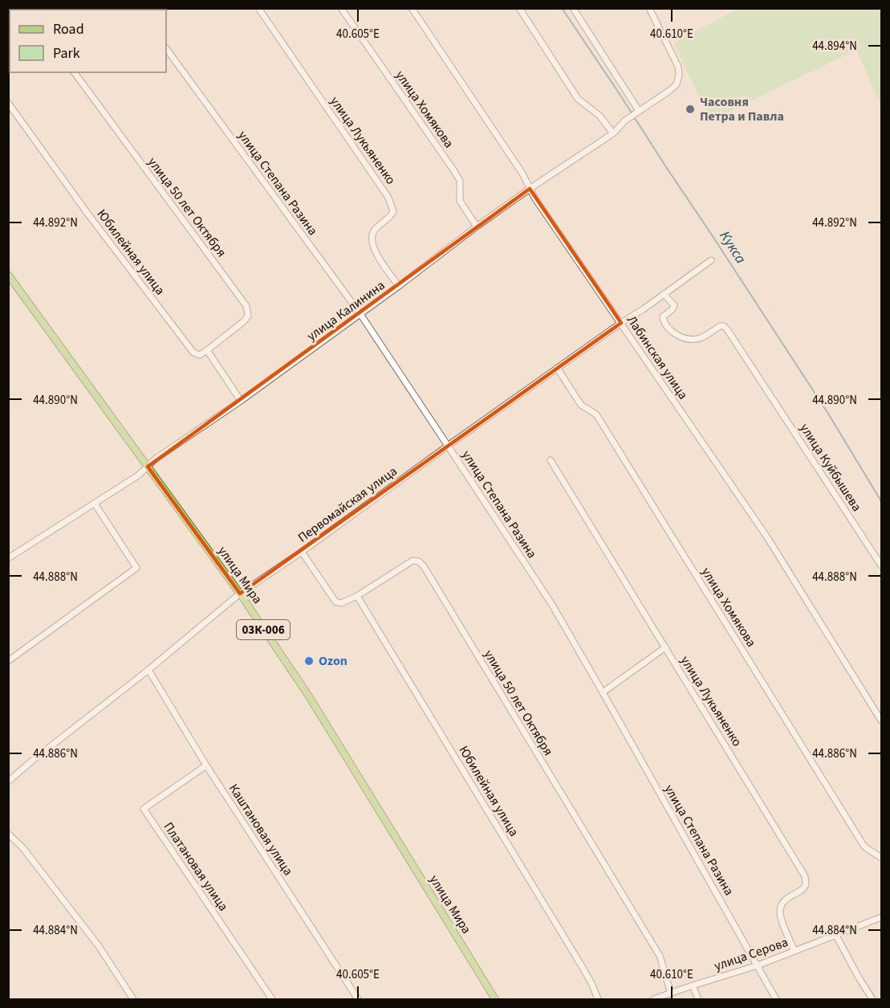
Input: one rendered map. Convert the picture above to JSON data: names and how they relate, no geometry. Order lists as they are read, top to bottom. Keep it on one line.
{"streets":{"main road":["улица Мира","03К-006"],"street":["улица Хомякова","улица Лукьяненко","улица Степана Разина","улица 50 лет Октября","Юбилейная улица","улица Калинина","Лабинская улица","улица Куйбышева","Первомайская улица","Каштановая улица","Платановая улица","улица Серова"]},"crossings":[["улица Хомякова","улица Калинина"],["улица Хомякова","Первомайская улица"],["улица Лукьяненко","улица Калинина"],["улица Лукьяненко","улица Серова"],["улица Степана Разина","улица Калинина"],["улица Степана Разина","Первомайская улица"],["улица Степана Разина","улица Серова"],["улица 50 лет Октября","Юбилейная улица"],["улица 50 лет Октября","Первомайская улица"],["улица 50 лет Октября","улица Серова"],["улица Калинина","Лабинская улица"],["улица Калинина","улица Мира"],["Лабинская улица","Первомайская улица"],["улица Куйбышева","Первомайская улица"],["Первомайская улица","улица Мира"],["Первомайская улица","Каштановая улица"],["Каштановая улица","Платановая улица"]],"water":["Кукса"],"places":["Часовня Петра и Павла","Ozon"],"legend":["Road","Park"],"coordinates":["40.605°E","40.610°E","44.894°N","44.892°N","44.890°N","44.888°N","44.886°N","44.884°N"]}
